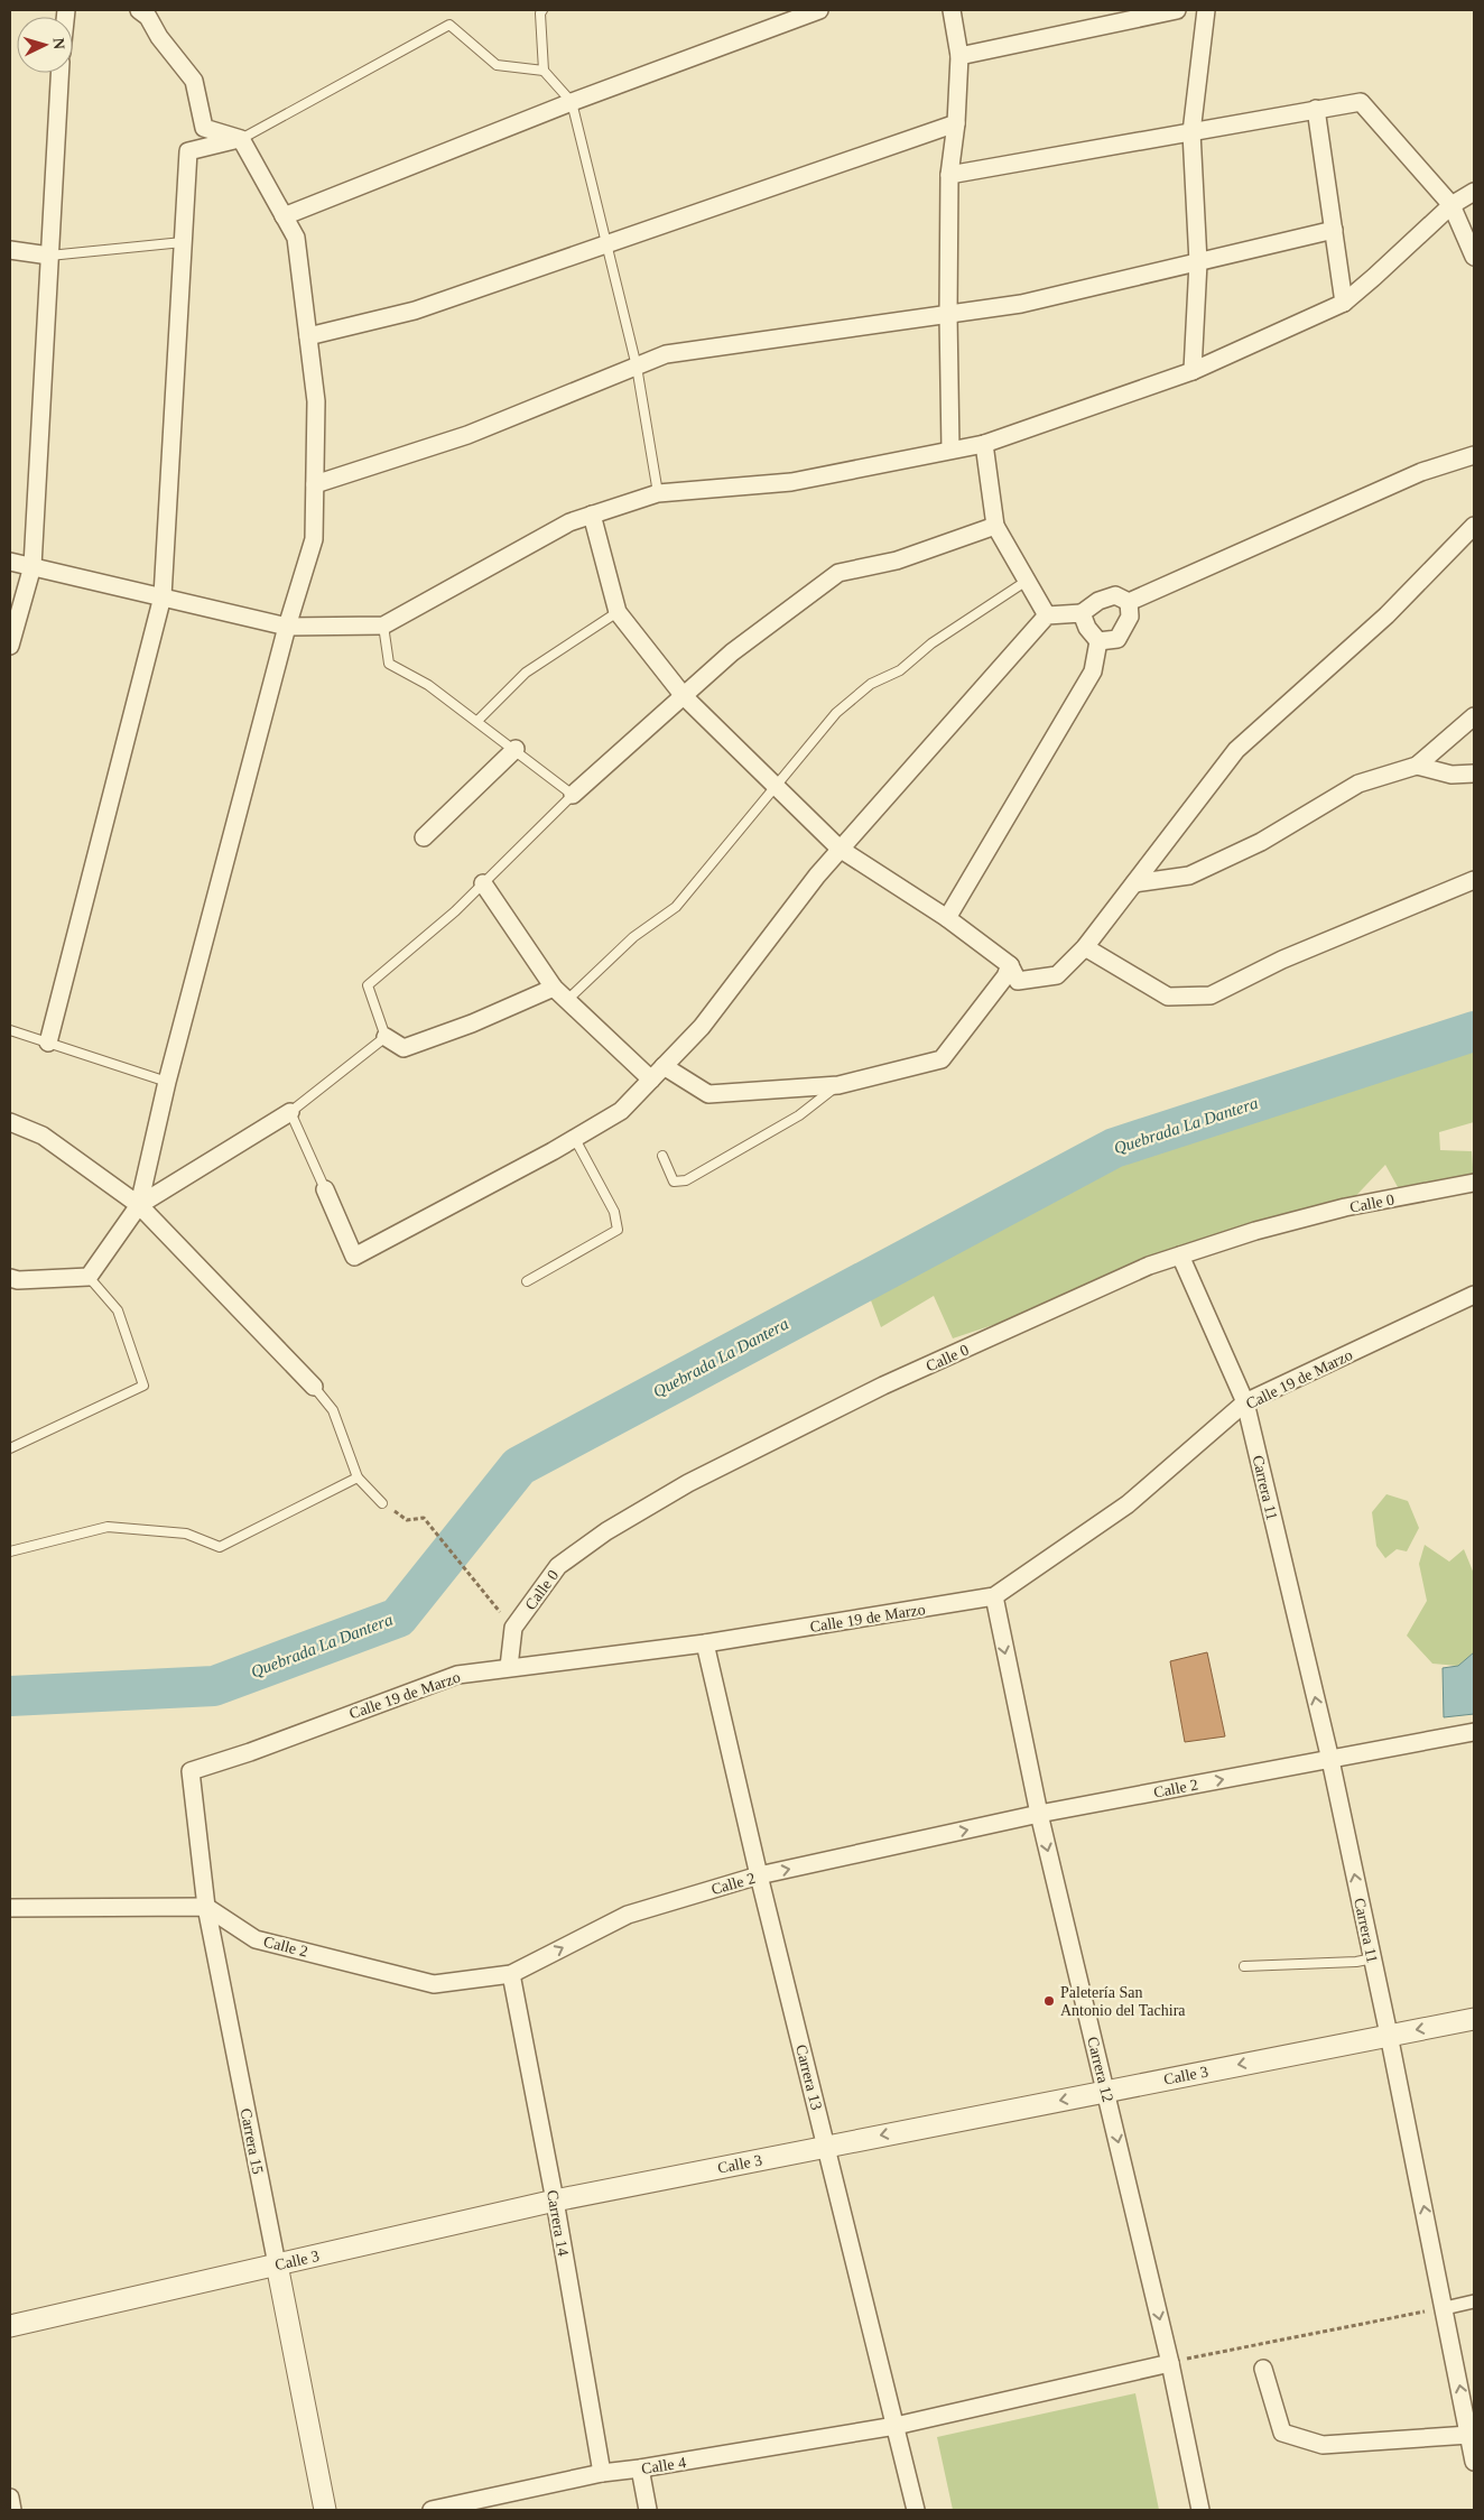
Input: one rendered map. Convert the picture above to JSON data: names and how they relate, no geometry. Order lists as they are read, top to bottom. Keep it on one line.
{"streets":{"street":["Calle 0","Calle 19 de Marzo","Carrera 11","Calle 2","Carrera 12","Calle 3","Carrera 13","Carrera 15","Carrera 14","Calle 4"]},"crossings":[["Calle 0","Calle 19 de Marzo"],["Calle 0","Carrera 11"],["Calle 19 de Marzo","Carrera 11"],["Calle 19 de Marzo","Carrera 12"],["Calle 19 de Marzo","Carrera 13"],["Calle 19 de Marzo","Carrera 15"],["Carrera 11","Calle 2"],["Carrera 11","Calle 3"],["Calle 2","Carrera 12"],["Calle 2","Carrera 13"],["Calle 2","Carrera 15"],["Calle 2","Carrera 14"],["Carrera 12","Calle 3"],["Carrera 12","Calle 4"],["Calle 3","Carrera 13"],["Calle 3","Carrera 15"],["Calle 3","Carrera 14"],["Carrera 13","Calle 4"],["Carrera 14","Calle 4"]],"one_way":["Carrera 11","Calle 2","Carrera 12","Calle 3"],"water":["Quebrada La Dantera"],"places":["Paletería San Antonio del Tachira"],"north":"right"}
